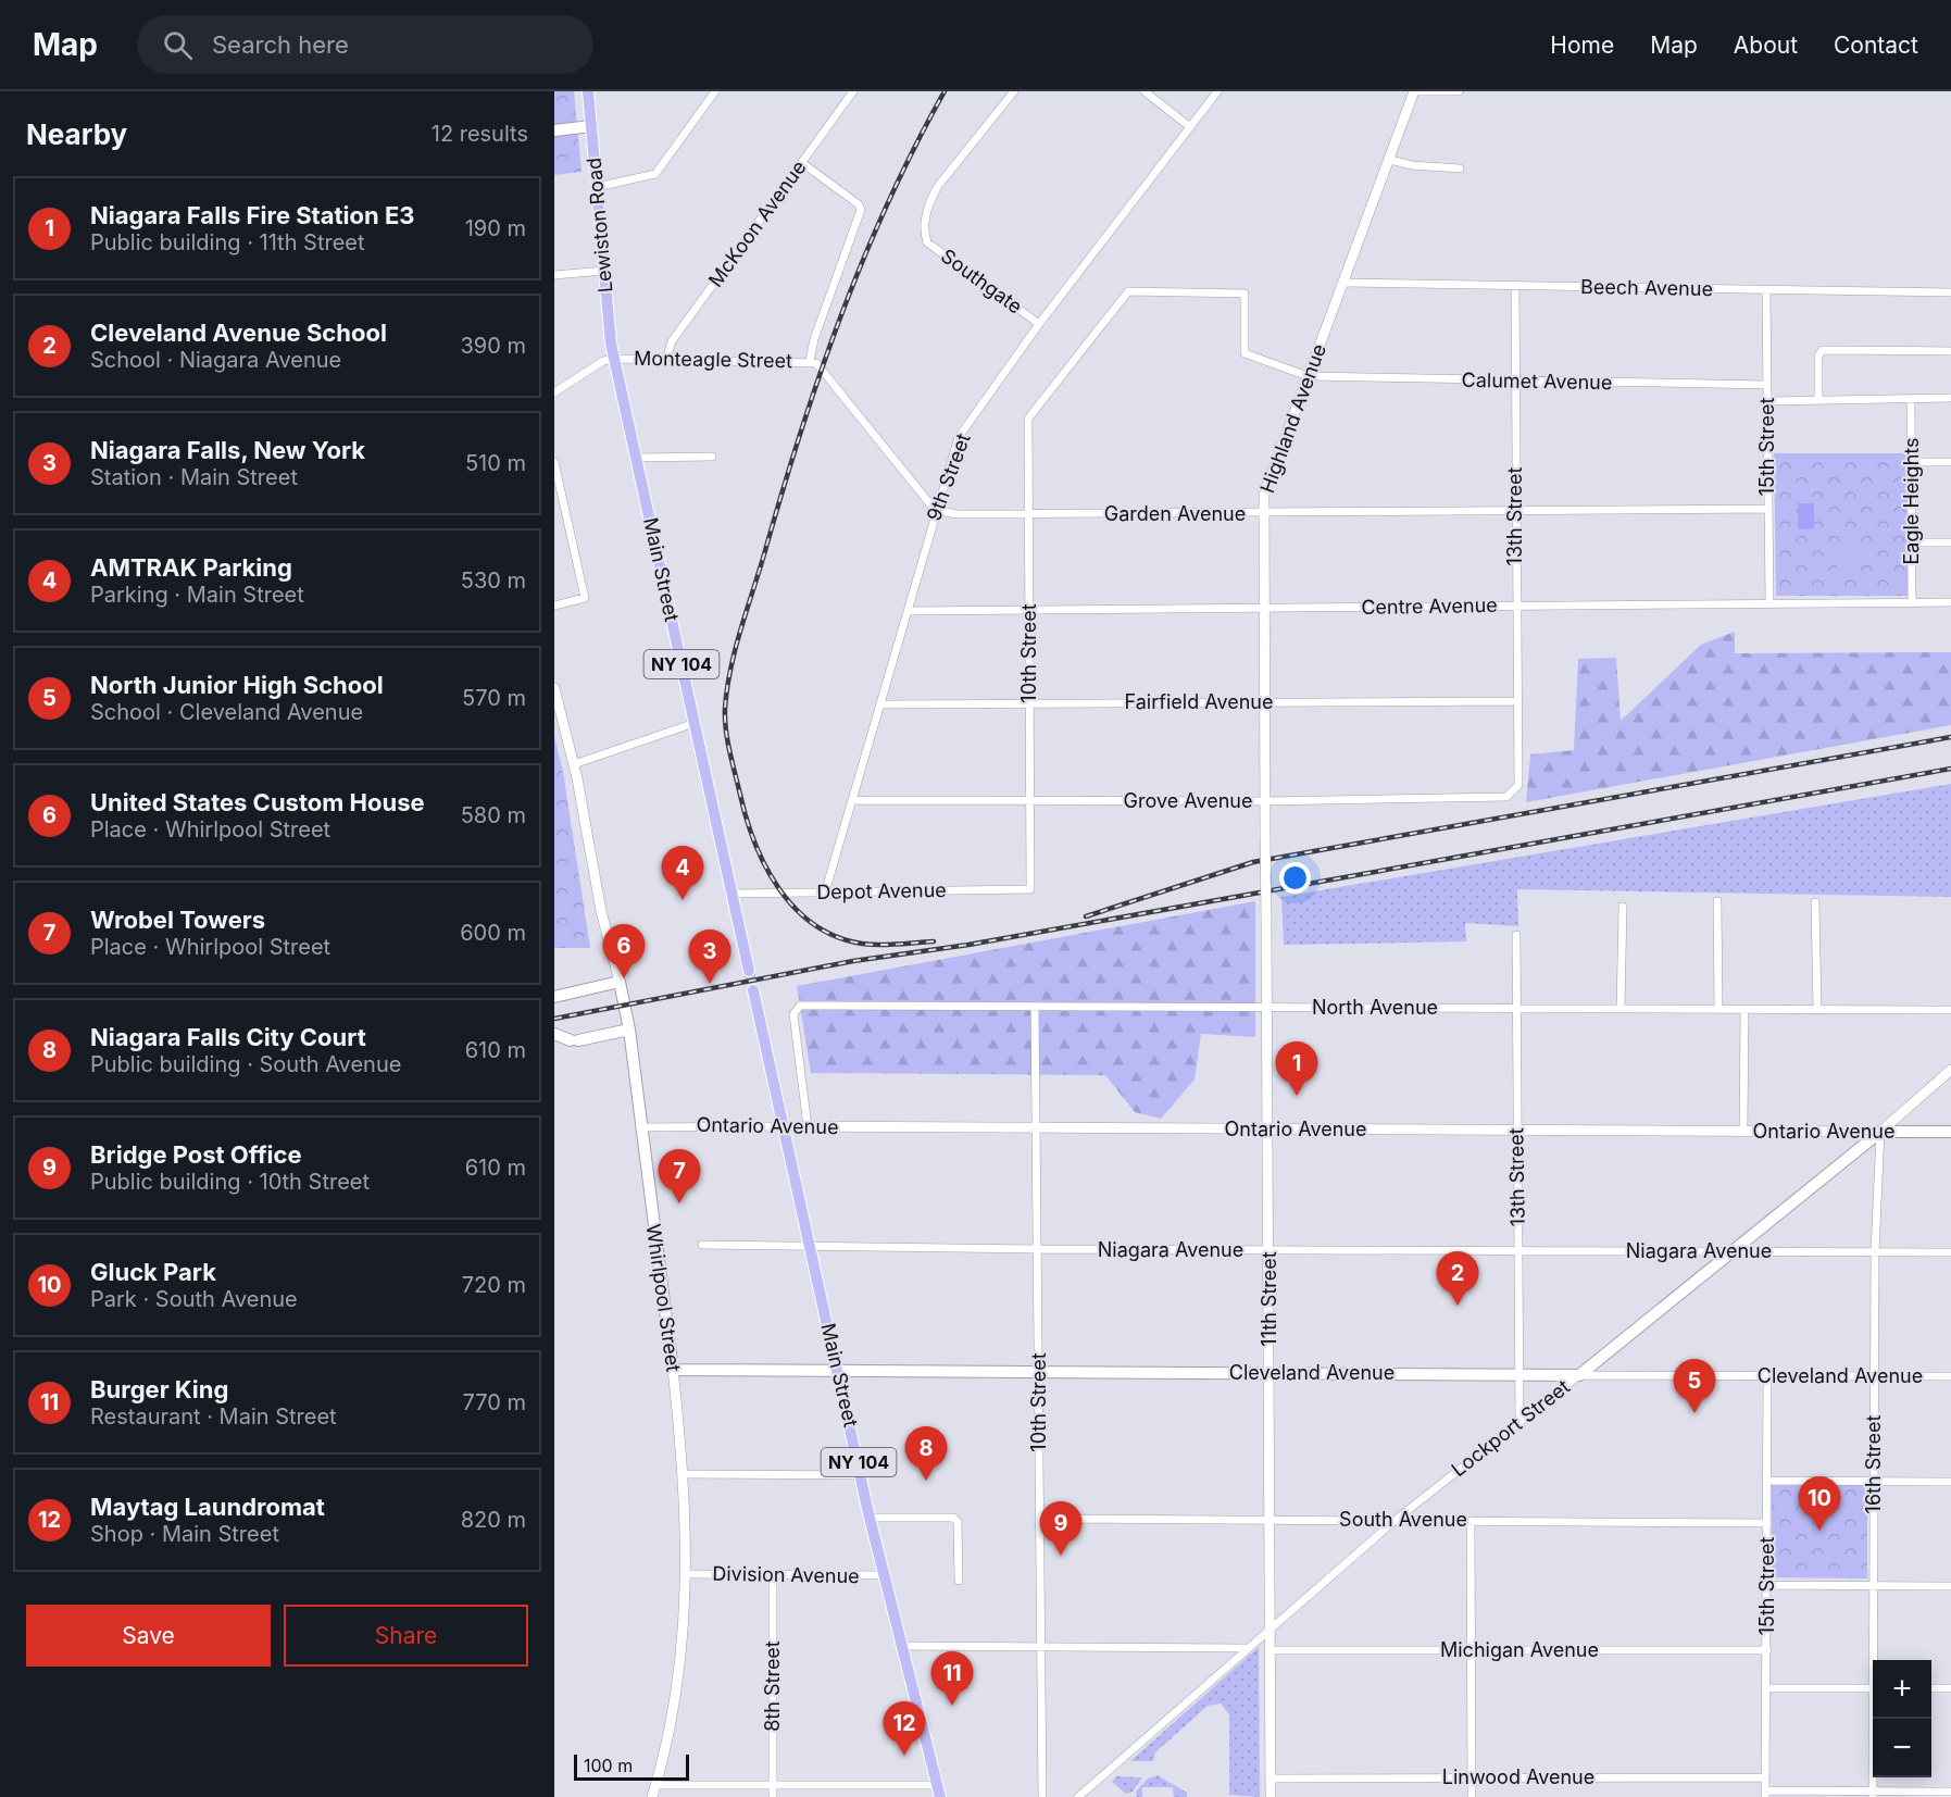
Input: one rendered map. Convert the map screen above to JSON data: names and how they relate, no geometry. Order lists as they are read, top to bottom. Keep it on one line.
{"streets":{"main road":["Lewiston Road","Main Street","NY 104","Ontario Avenue","Whirlpool Street","Cleveland Avenue","Lockport Street"],"street":["McKoon Avenue","Southgate","Beech Avenue","Monteagle Street","Calumet Avenue","Highland Avenue","15th Street","9th Street","Eagle Heights","Garden Avenue","13th Street","Centre Avenue","10th Street","Fairfield Avenue","Grove Avenue","Depot Avenue","North Avenue","Niagara Avenue","11th Street","16th Street","South Avenue","Division Avenue","Michigan Avenue","8th Street","Linwood Avenue"]},"crossings":[["McKoon Avenue","Monteagle Street"],["Lewiston Road","Monteagle Street"],["Lewiston Road","Main Street"],["Southgate","9th Street"],["Beech Avenue","Highland Avenue"],["Beech Avenue","15th Street"],["Beech Avenue","13th Street"],["Monteagle Street","Main Street"],["Calumet Avenue","Highland Avenue"],["Calumet Avenue","15th Street"],["Calumet Avenue","13th Street"],["Calumet Avenue","10th Street"],["Highland Avenue","Garden Avenue"],["Highland Avenue","Centre Avenue"],["Highland Avenue","Fairfield Avenue"],["Highland Avenue","Grove Avenue"],["Highland Avenue","11th Street"],["15th Street","Garden Avenue"],["15th Street","Centre Avenue"],["15th Street","Cleveland Avenue"],["15th Street","South Avenue"],["15th Street","Michigan Avenue"],["15th Street","Linwood Avenue"],["9th Street","Garden Avenue"],["9th Street","Centre Avenue"],["9th Street","Fairfield Avenue"],["9th Street","Grove Avenue"],["9th Street","Depot Avenue"],["Eagle Heights","Centre Avenue"],["Garden Avenue","13th Street"],["Garden Avenue","10th Street"],["13th Street","Centre Avenue"],["13th Street","Fairfield Avenue"],["13th Street","Grove Avenue"],["13th Street","North Avenue"],["13th Street","Ontario Avenue"],["13th Street","Niagara Avenue"],["13th Street","Cleveland Avenue"],["13th Street","Lockport Street"],["Main Street","Depot Avenue"],["Main Street","Ontario Avenue"],["Main Street","Niagara Avenue"],["Main Street","Cleveland Avenue"],["Main Street","Division Avenue"],["Centre Avenue","10th Street"],["10th Street","Fairfield Avenue"],["10th Street","Grove Avenue"],["10th Street","Depot Avenue"],["10th Street","North Avenue"],["10th Street","Ontario Avenue"],["10th Street","Niagara Avenue"],["10th Street","Cleveland Avenue"],["10th Street","South Avenue"],["North Avenue","Ontario Avenue"],["North Avenue","11th Street"],["Ontario Avenue","Whirlpool Street"],["Ontario Avenue","11th Street"],["Ontario Avenue","Lockport Street"],["Ontario Avenue","16th Street"],["Niagara Avenue","11th Street"],["Niagara Avenue","Lockport Street"],["Niagara Avenue","16th Street"],["Whirlpool Street","Cleveland Avenue"],["Whirlpool Street","Division Avenue"],["11th Street","Cleveland Avenue"],["11th Street","Lockport Street"],["11th Street","South Avenue"],["11th Street","Michigan Avenue"],["11th Street","Linwood Avenue"],["Cleveland Avenue","Lockport Street"],["Cleveland Avenue","16th Street"],["Lockport Street","16th Street"],["Lockport Street","South Avenue"],["Division Avenue","8th Street"]],"scale_bar":"100 m","page":{"header":"Map","search":"Search here","nav":["Home","Map","About","Contact"],"heading":["Nearby","12 results"],"list":[{"mark":"1","name":"Niagara Falls Fire Station E3","note":"Public building · 11th Street","value":"190 m"},{"mark":"2","name":"Cleveland Avenue School","note":"School · Niagara Avenue","value":"390 m"},{"mark":"3","name":"Niagara Falls, New York","note":"Station · Main Street","value":"510 m"},{"mark":"4","name":"AMTRAK Parking","note":"Parking · Main Street","value":"530 m"},{"mark":"5","name":"North Junior High School","note":"School · Cleveland Avenue","value":"570 m"},{"mark":"6","name":"United States Custom House","note":"Place · Whirlpool Street","value":"580 m"},{"mark":"7","name":"Wrobel Towers","note":"Place · Whirlpool Street","value":"600 m"},{"mark":"8","name":"Niagara Falls City Court","note":"Public building · South Avenue","value":"610 m"},{"mark":"9","name":"Bridge Post Office","note":"Public building · 10th Street","value":"610 m"},{"mark":"10","name":"Gluck Park","note":"Park · South Avenue","value":"720 m"},{"mark":"11","name":"Burger King","note":"Restaurant · Main Street","value":"770 m"},{"mark":"12","name":"Maytag Laundromat","note":"Shop · Main Street","value":"820 m"}],"pins":["4","6","3","1","7","2","5","8","10","9","11","12"],"buttons":["Save","Share"],"map_buttons":["+","−"],"scale":"100 m"}}
